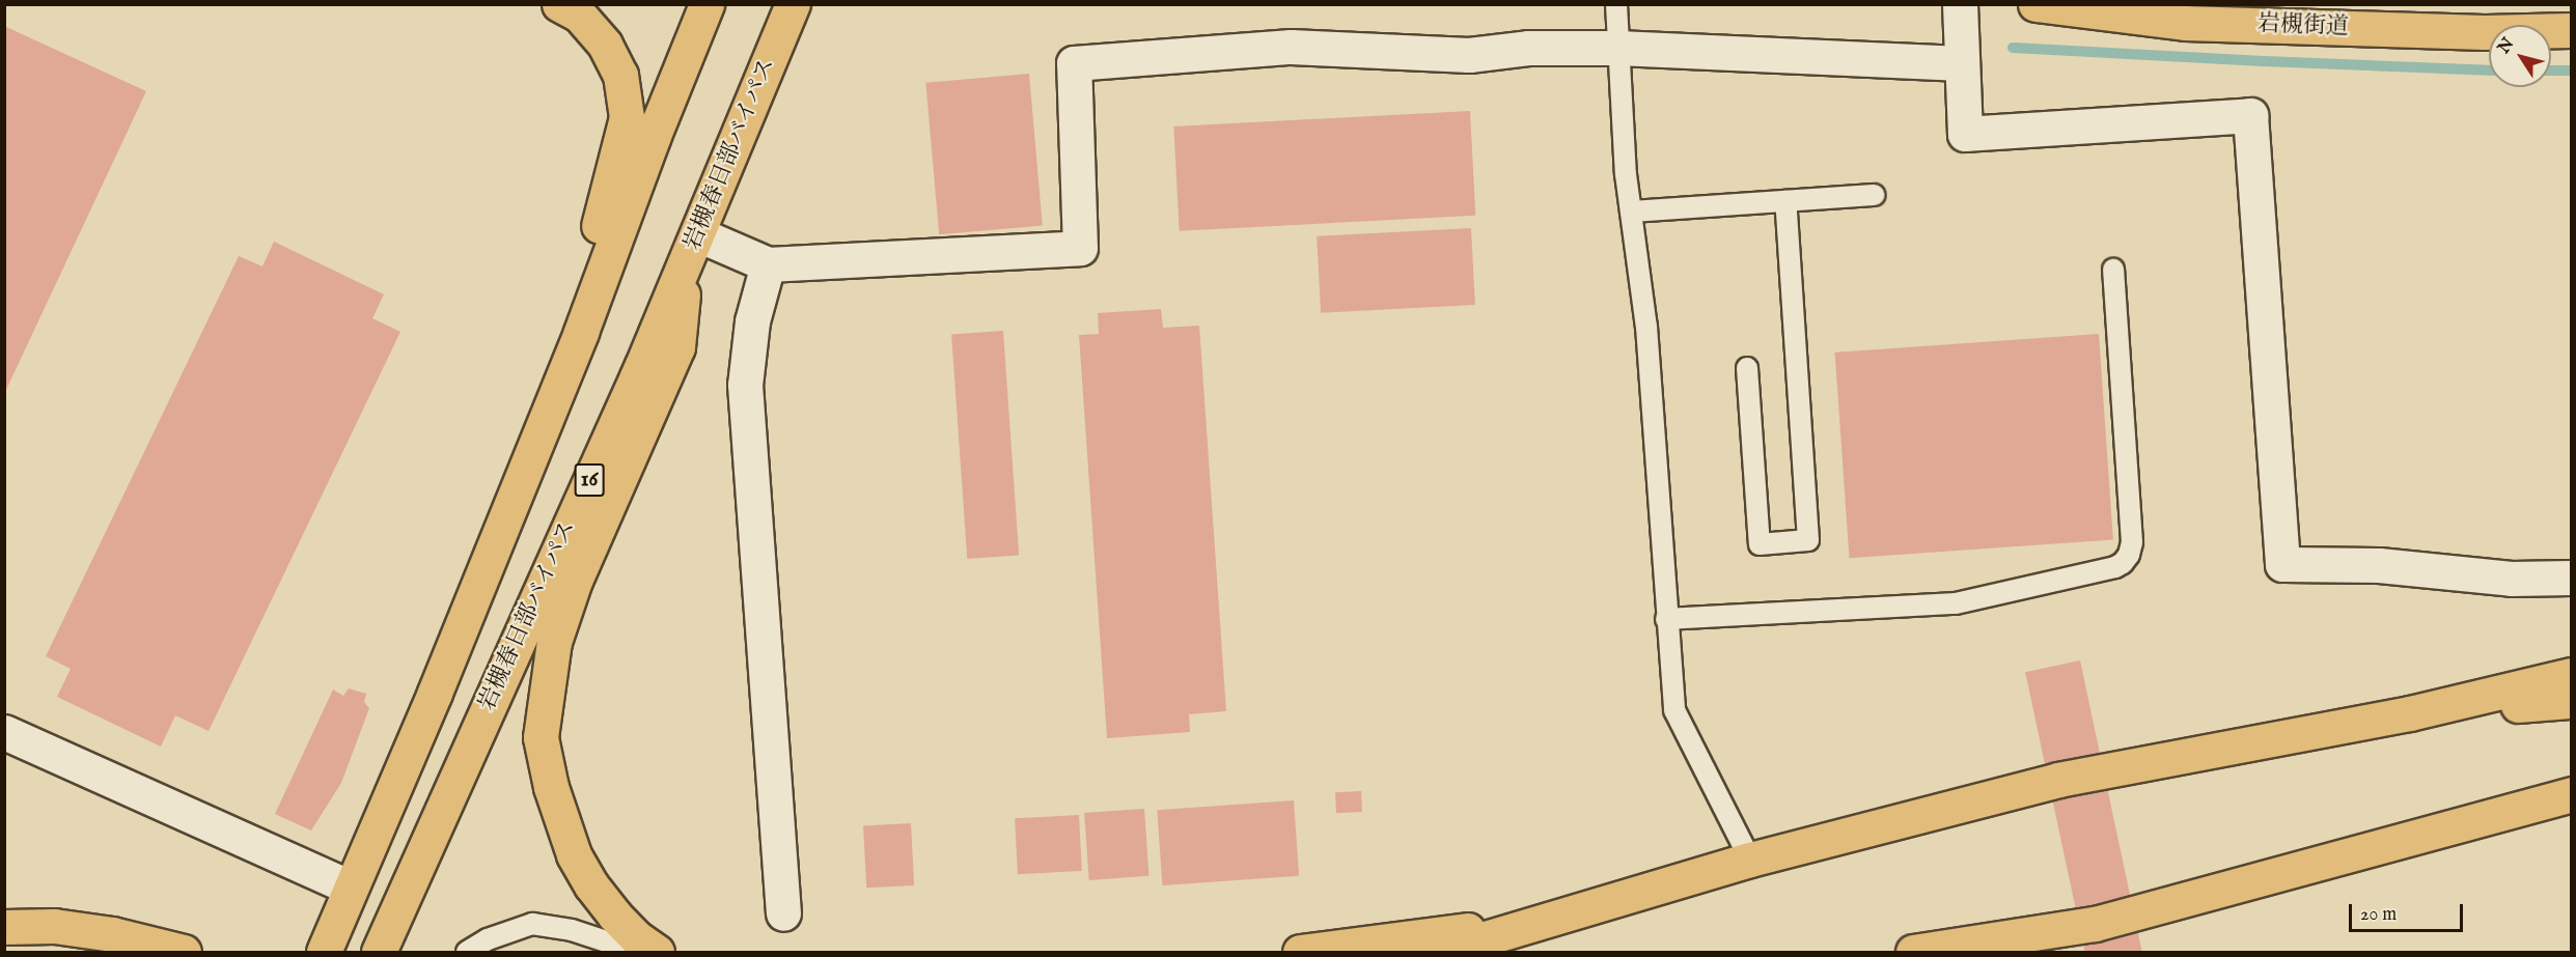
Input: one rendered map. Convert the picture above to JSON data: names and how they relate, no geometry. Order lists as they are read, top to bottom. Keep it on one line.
{"streets":{"highway":["岩槻街道","岩槻春日部バイパス","16"]},"scale_bar":"20 m","north":"top left"}
